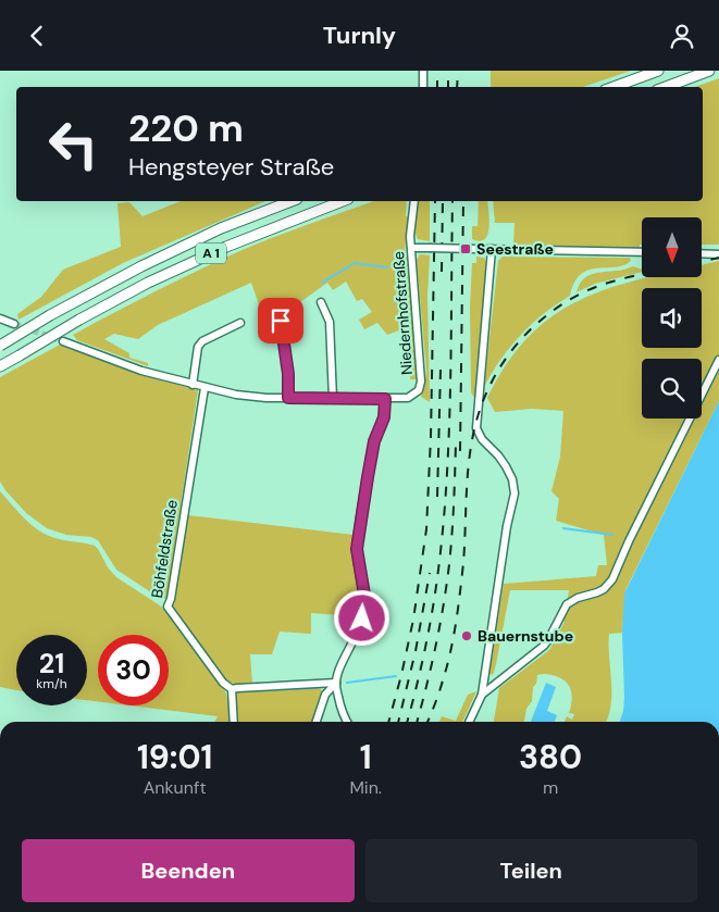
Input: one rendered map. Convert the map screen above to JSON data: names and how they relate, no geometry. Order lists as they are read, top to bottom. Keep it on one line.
{"streets":{"highway":["A 1"],"street":["Niedernhofstraße","Böhfeldstraße"]},"places":{"transit":["Seestraße"],"other":["Bauernstube"]},"north":"bottom","page":{"header":"Turnly","turn":["220 m","Hengsteyer Straße"],"speed":"21 km/h","limit":"30","eta":["19:01","Ankunft","1","Min.","380","m"],"buttons":["Beenden","Teilen"]}}
